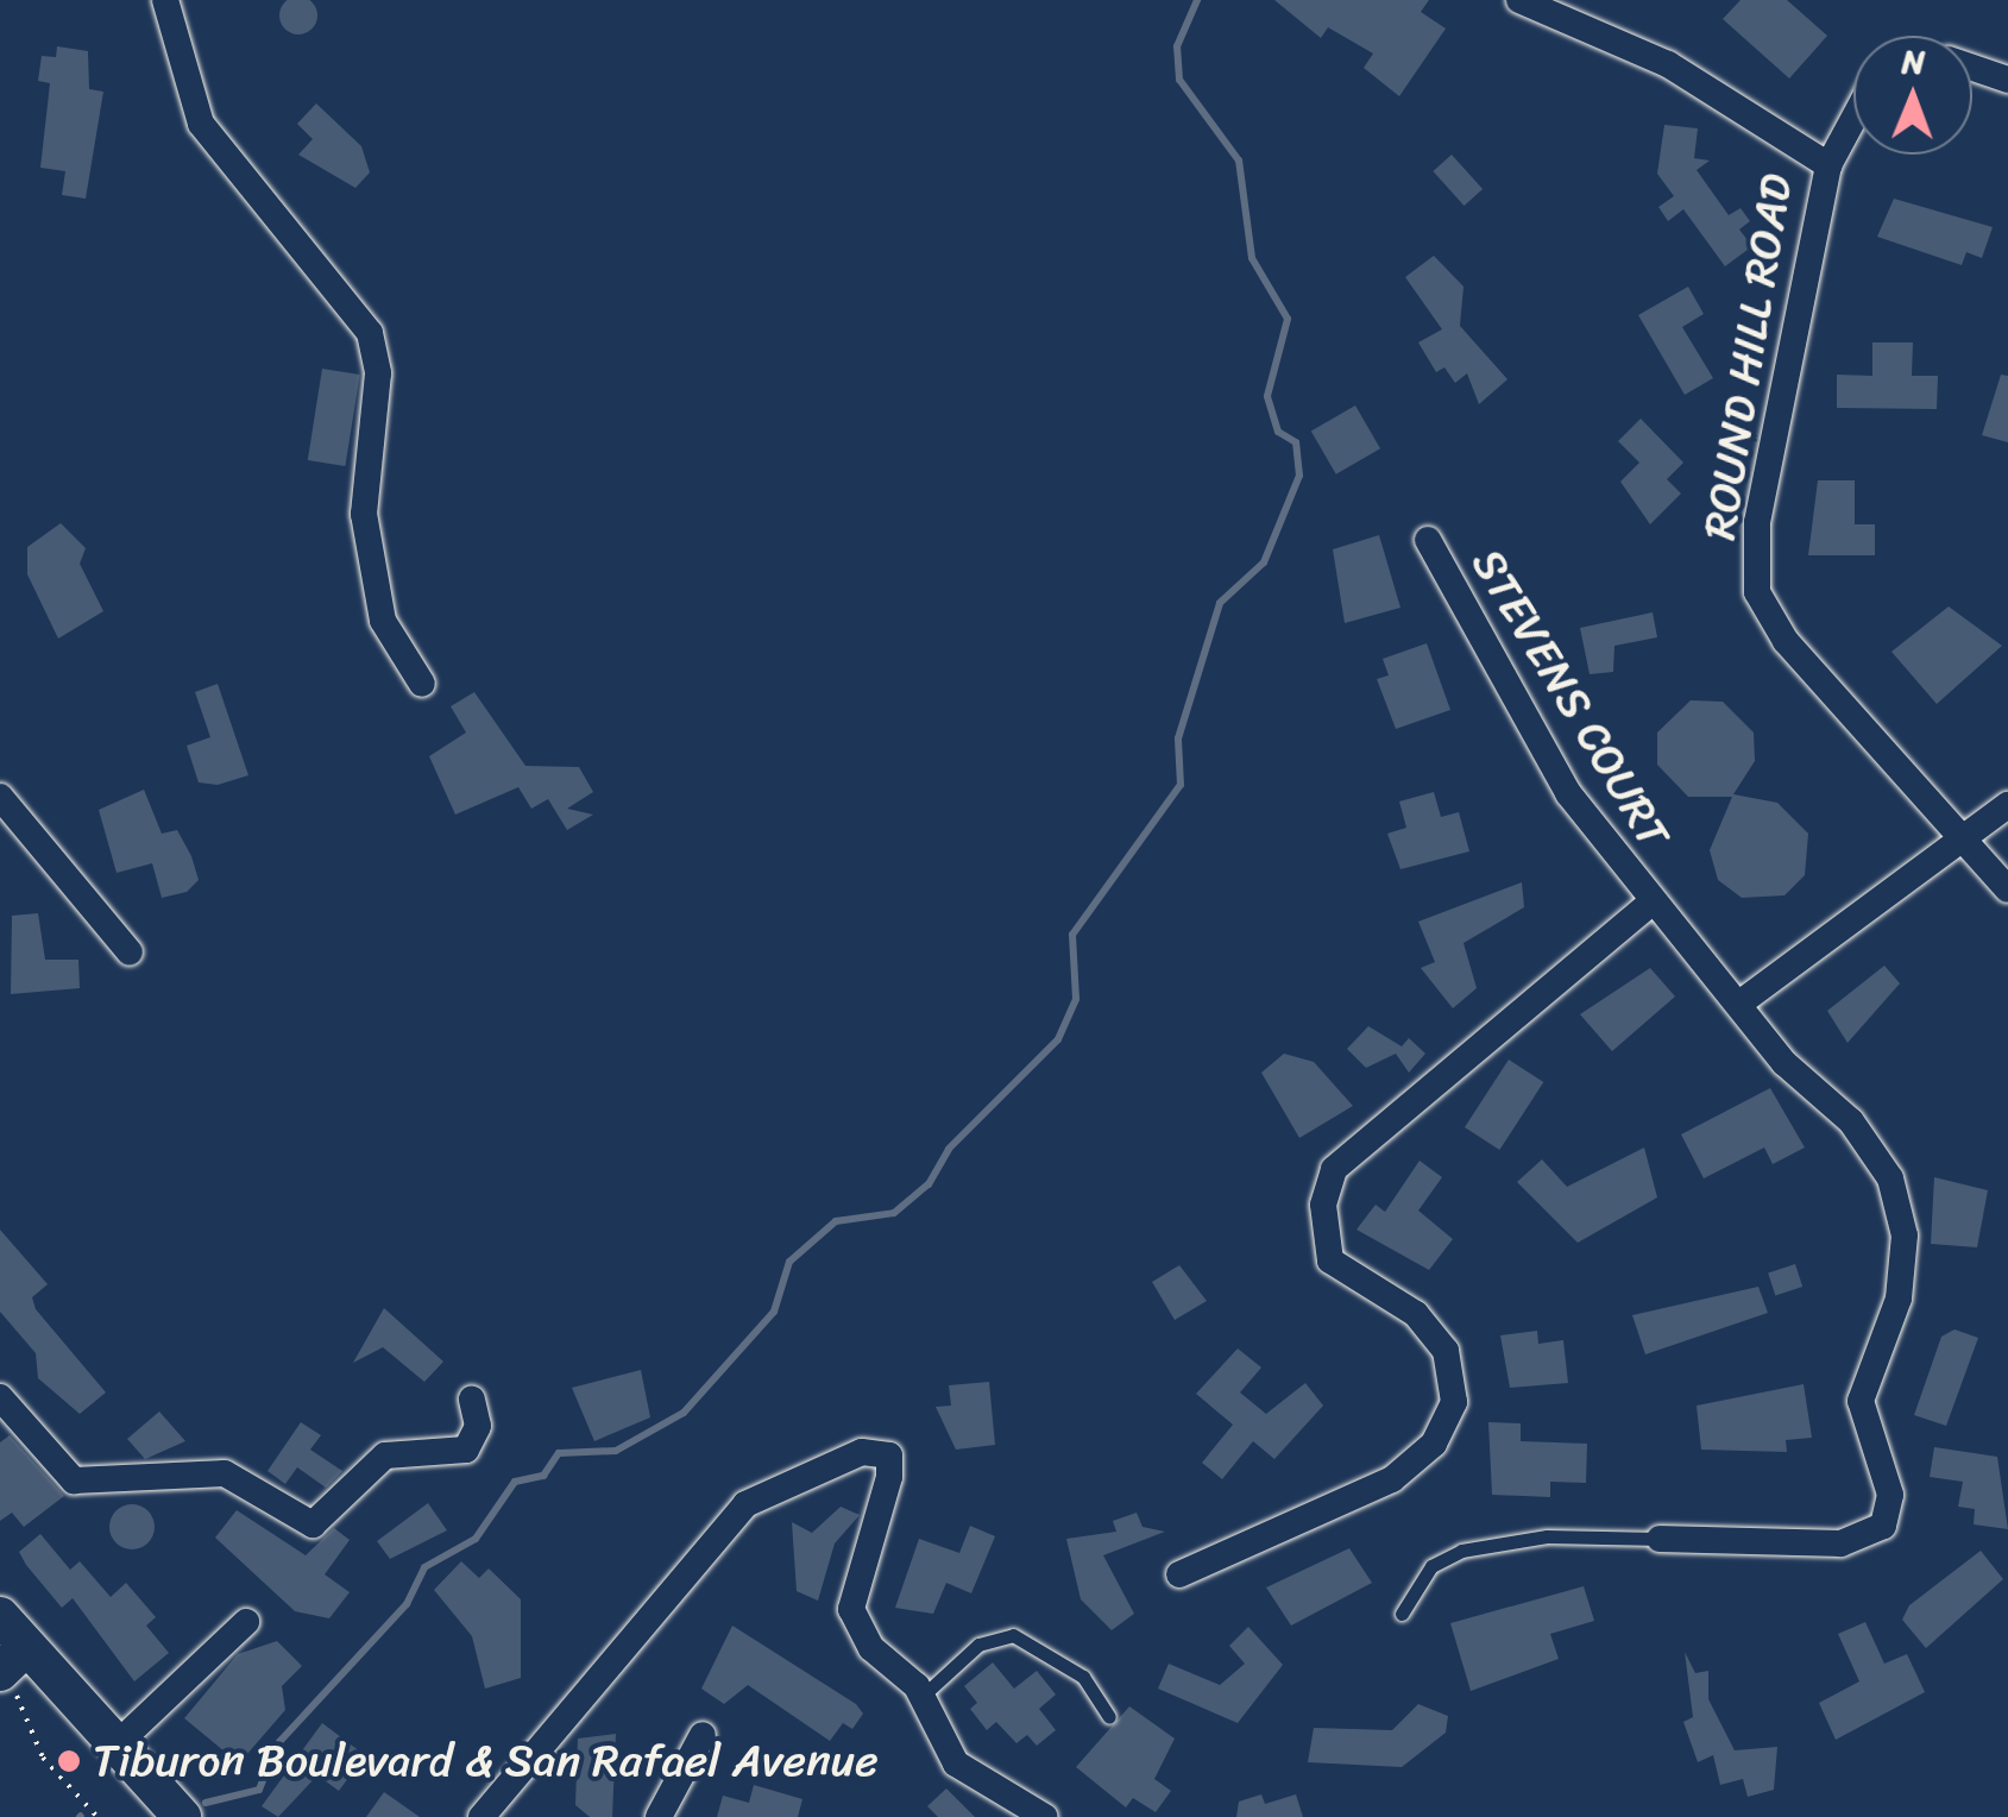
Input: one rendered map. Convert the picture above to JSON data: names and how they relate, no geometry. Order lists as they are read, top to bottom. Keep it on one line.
{"streets":{"street":["ROUND HILL ROAD","STEVENS COURT"]},"places":["Tiburon Boulevard & San Rafael Avenue"],"north":"top"}
